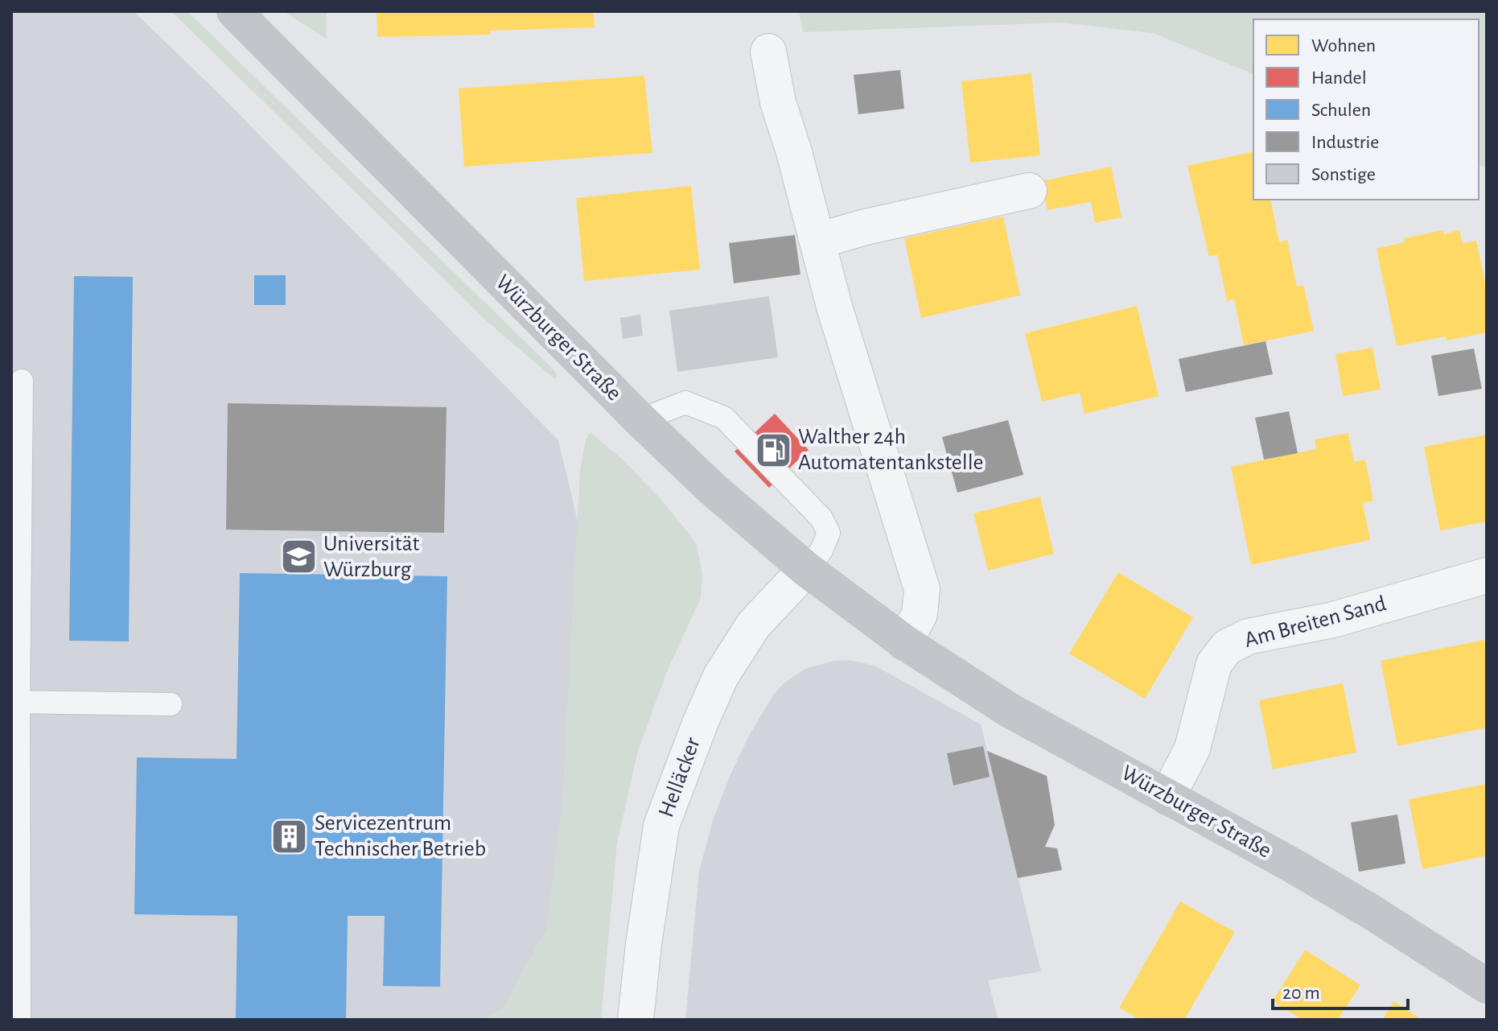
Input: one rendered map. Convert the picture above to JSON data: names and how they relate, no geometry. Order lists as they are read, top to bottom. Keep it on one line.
{"streets":{"street":["Würzburger Straße","Am Breiten Sand","Helläcker"]},"crossings":[["Würzburger Straße","Am Breiten Sand"],["Würzburger Straße","Helläcker"]],"places":{"fuel station":["Walther 24h Automatentankstelle"],"school or university":["Universität Würzburg"],"building":["Servicezentrum Technischer Betrieb"]},"legend":["Wohnen","Handel","Schulen","Industrie","Sonstige"],"scale_bar":"20 m"}
